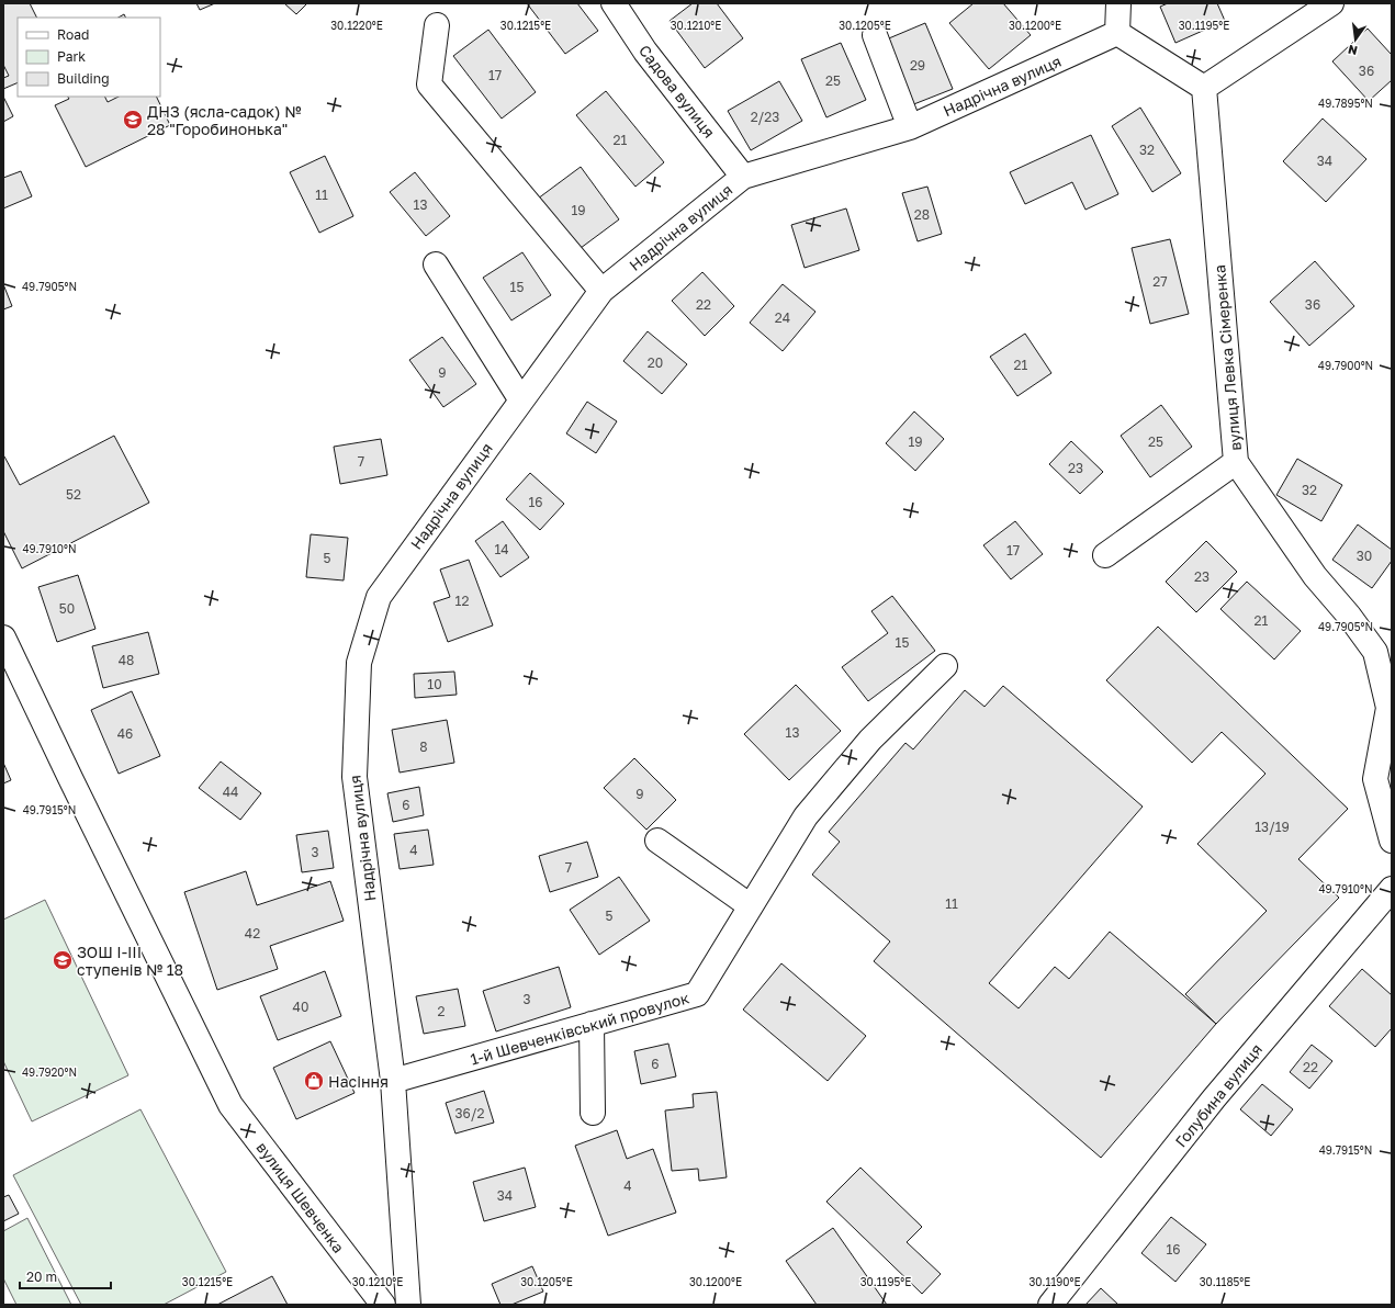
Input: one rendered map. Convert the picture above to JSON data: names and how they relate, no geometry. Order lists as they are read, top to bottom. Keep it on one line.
{"streets":{"street":["Надрічна вулиця","Садова вулиця","вулиця Левка Сімеренка","1-й Шевченківський провулок","Голубина вулиця","вулиця Шевченка"]},"crossings":[["Надрічна вулиця","Садова вулиця"],["Надрічна вулиця","1-й Шевченківський провулок"]],"places":{"school or university":["ДНЗ (ясла-садок) № 28 \"Горобинонька\"","ЗОШ І-ІІІ ступенів № 18"],"shop":["Насіння"]},"house_numbers":["29","36","17","25","2/23","21","32","34","11","13","19","28","27","15","22","36","24","20","21","9","19","25","7","23","32","52","16","14","17","30","5","23","12","50","21","15","48","10","13","46","8","44","9","6","13/19","4","3","7","11","5","42","3","40","2","6","22","36/2","4","34","16"],"legend":["Road","Park","Building"],"scale_bar":"20 m","north":"bottom","coordinates":["30.1220°E","30.1215°E","30.1210°E","30.1205°E","30.1200°E","30.1195°E","49.7895°N","49.7905°N","49.7900°N","49.7910°N","49.7915°N","49.7920°N","30.1190°E","30.1185°E"]}
